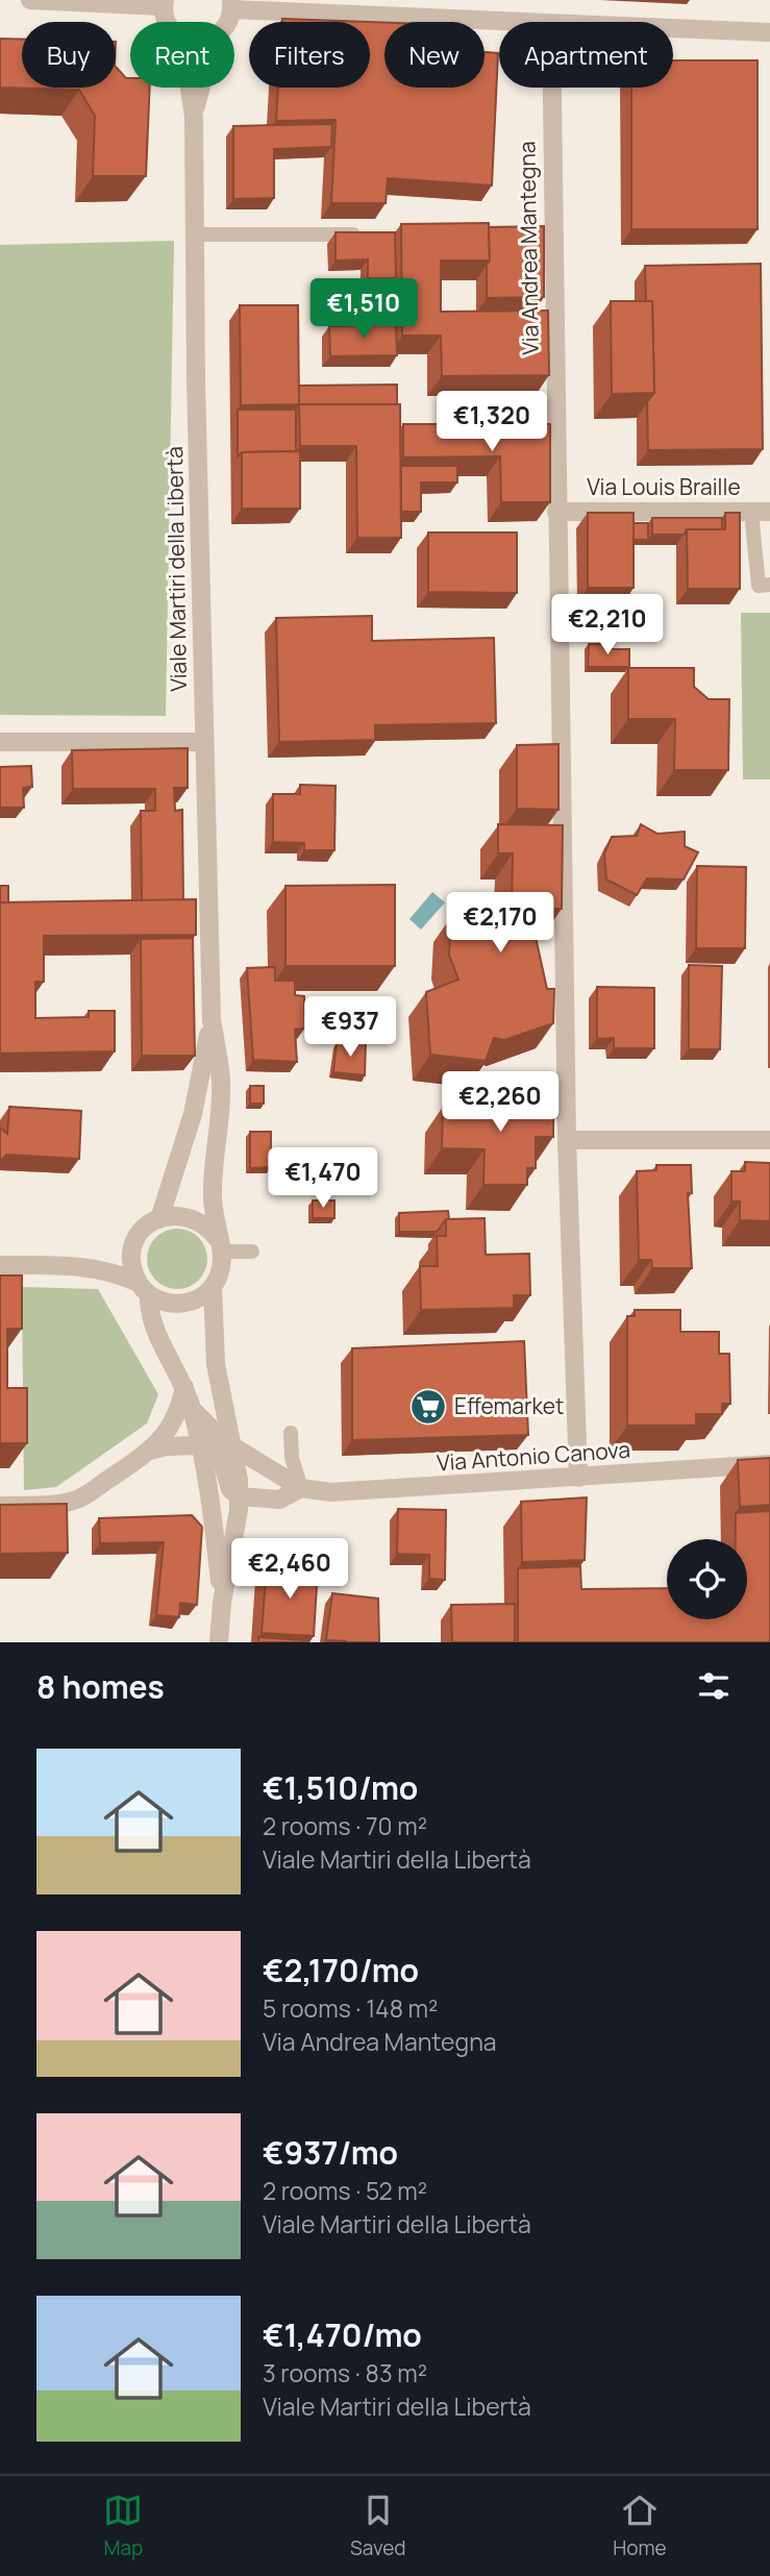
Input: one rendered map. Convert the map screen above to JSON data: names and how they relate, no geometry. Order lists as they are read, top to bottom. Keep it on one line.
{"streets":{"street":["Via Andrea Mantegna","Via Louis Braille","Viale Martiri della Libertà","Via Antonio Canova"]},"crossings":[["Via Andrea Mantegna","Via Louis Braille"],["Via Andrea Mantegna","Via Antonio Canova"],["Viale Martiri della Libertà","Via Antonio Canova"]],"places":{"supermarket":["Effemarket"]},"page":{"chip":["Buy","Rent","Filters","New","Apartment"],"price":["€1,510","€1,320","€2,210","€2,170","€937","€2,260","€1,470","€2,460"],"heading":"8 homes","list":[{"name":"€1,510/mo","note":"2 rooms · 70 m² · Viale Martiri della Libertà"},{"name":"€2,170/mo","note":"5 rooms · 148 m² · Via Andrea Mantegna"},{"name":"€937/mo","note":"2 rooms · 52 m² · Viale Martiri della Libertà"},{"name":"€1,470/mo","note":"3 rooms · 83 m² · Viale Martiri della Libertà"}],"tabs":["Map","Saved","Home"]}}
